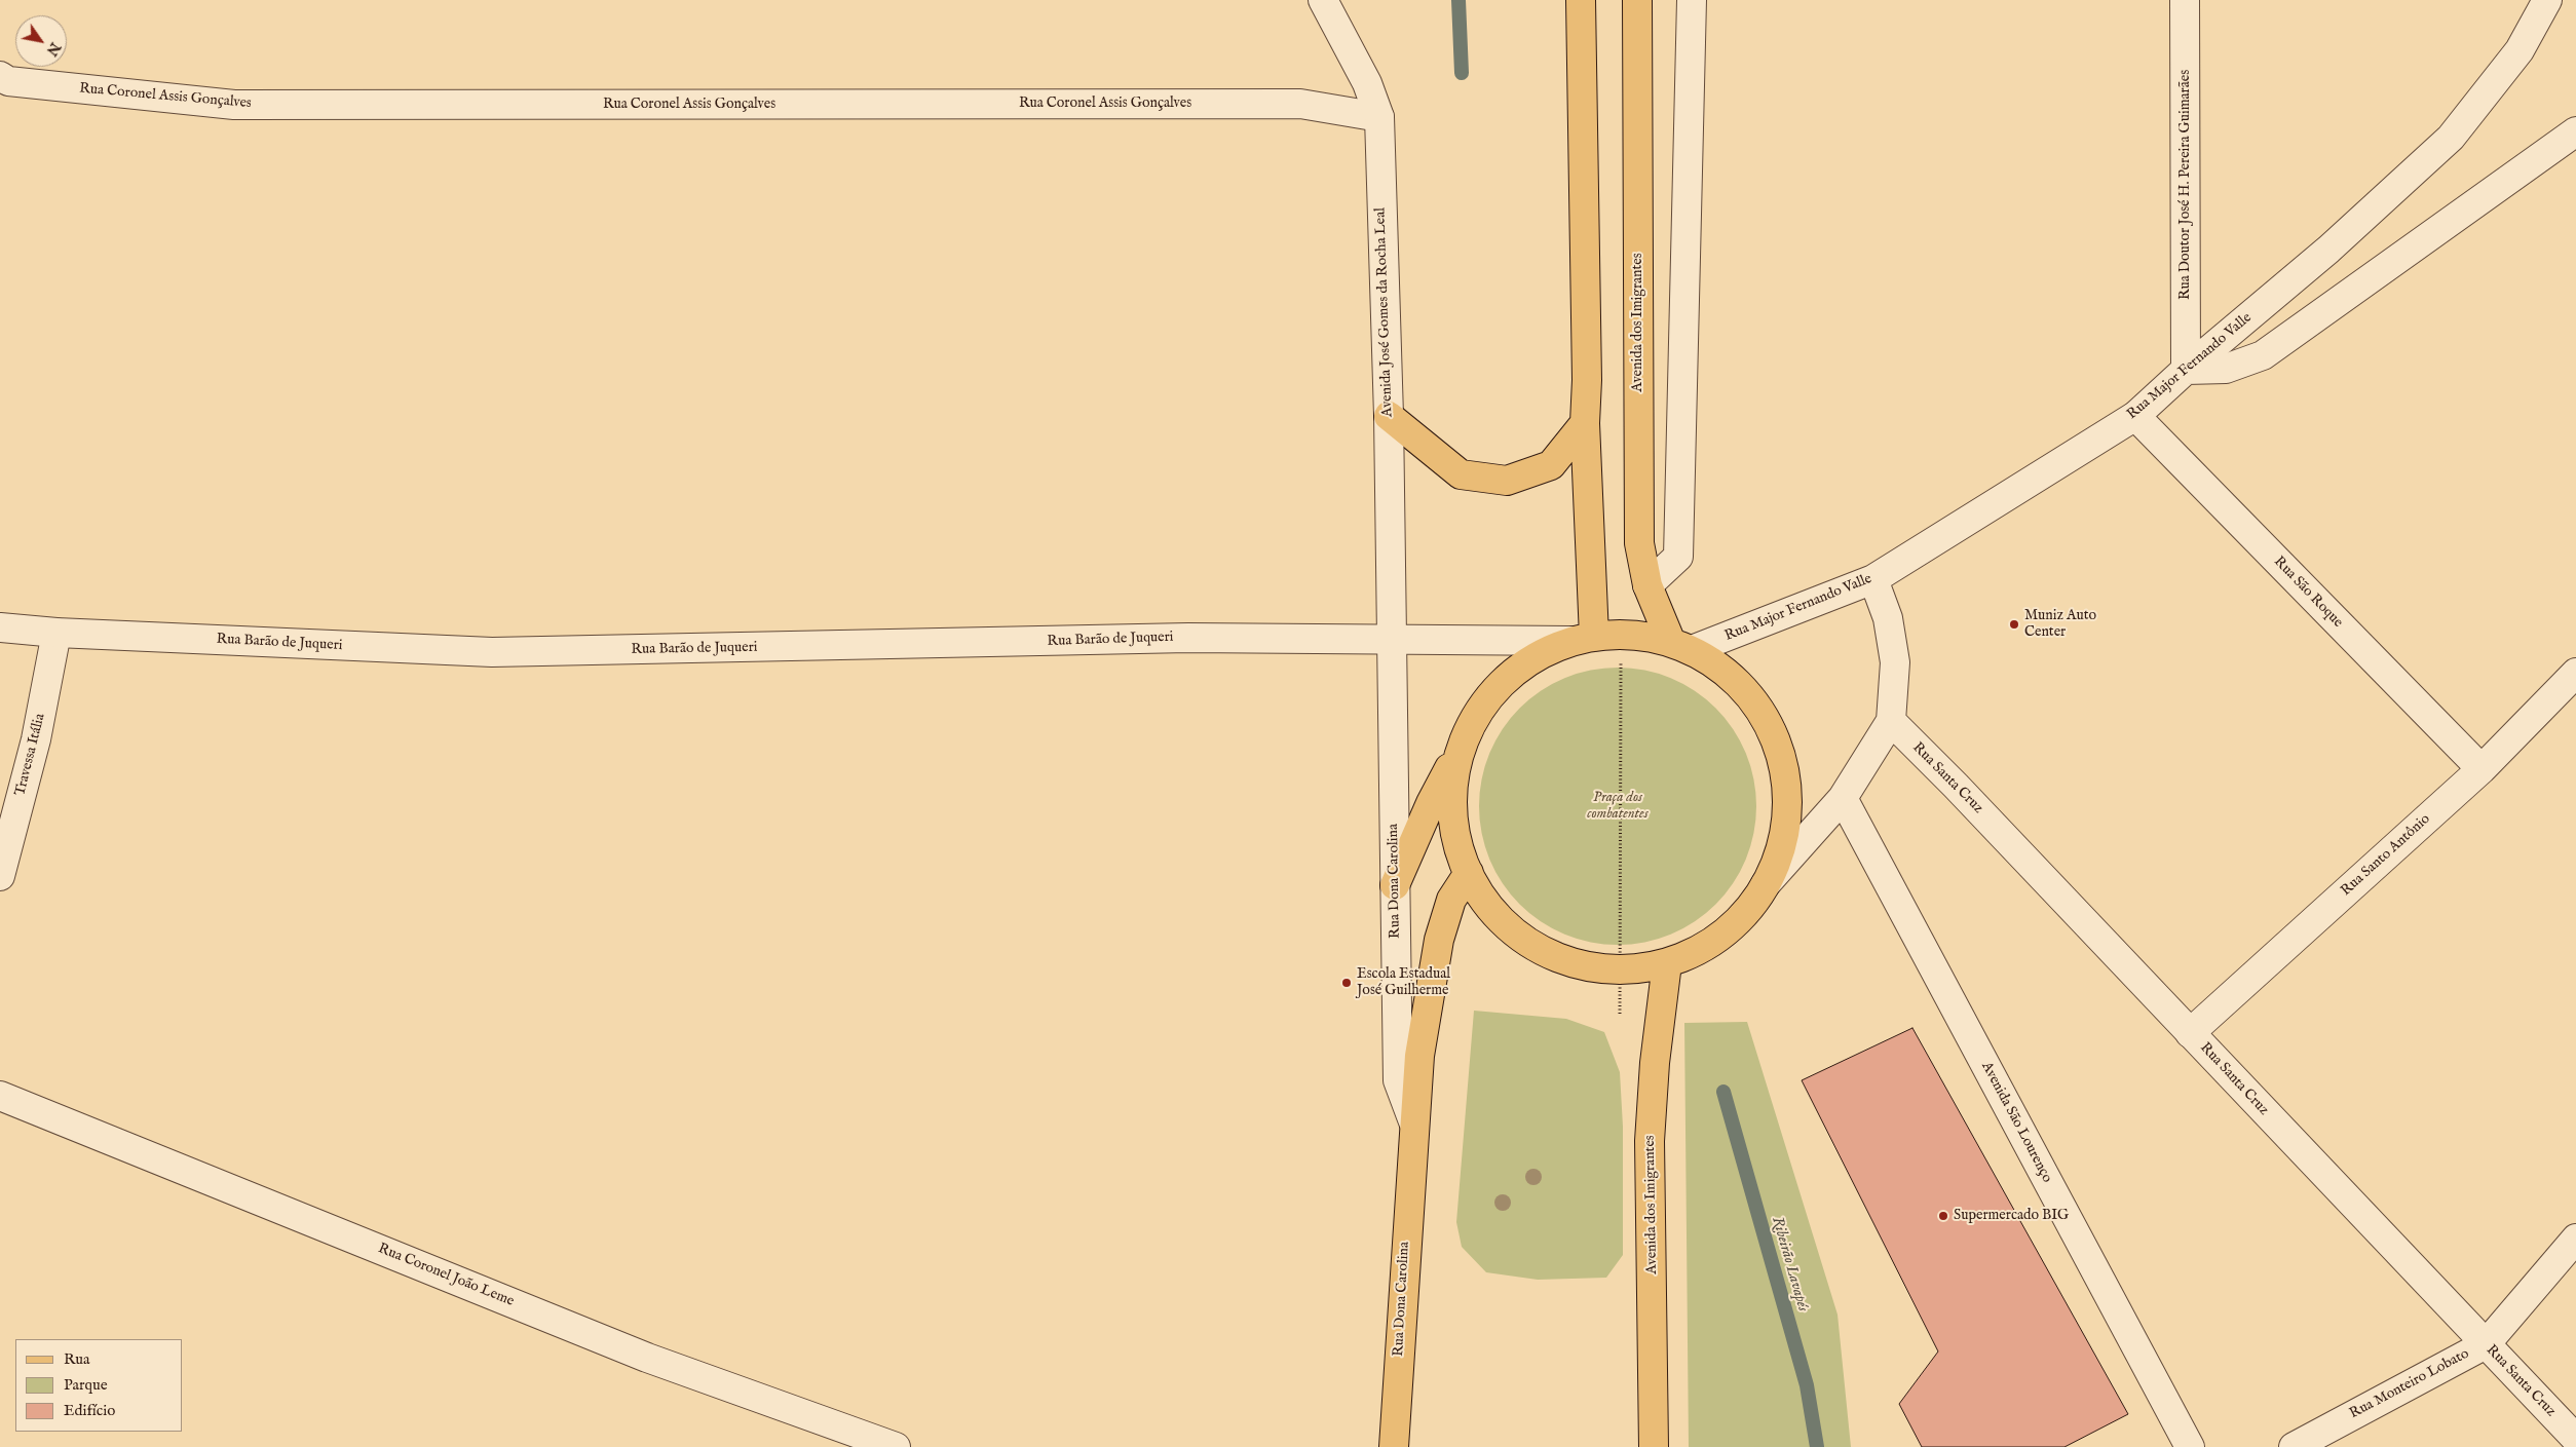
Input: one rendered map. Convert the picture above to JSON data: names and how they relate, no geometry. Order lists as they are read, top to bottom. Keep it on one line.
{"streets":{"main road":["Avenida dos Imigrantes","Rua Dona Carolina"],"street":["Rua Coronel Assis Gonçalves","Rua Doutor José H. Pereira Guimarães","Avenida José Gomes da Rocha Leal","Rua Major Fernando Valle","Rua São Roque","Rua Barão de Juqueri","Travessa Itália","Rua Santa Cruz","Rua Santo Antônio","Avenida São Lourenço","Rua Coronel João Leme","Rua Monteiro Lobato"]},"crossings":[["Rua Coronel Assis Gonçalves","Avenida José Gomes da Rocha Leal"],["Rua Doutor José H. Pereira Guimarães","Rua Major Fernando Valle"],["Avenida José Gomes da Rocha Leal","Rua Barão de Juqueri"],["Avenida José Gomes da Rocha Leal","Rua Dona Carolina"],["Avenida dos Imigrantes","Rua Major Fernando Valle"],["Rua Major Fernando Valle","Rua São Roque"],["Rua São Roque","Rua Santo Antônio"],["Rua Barão de Juqueri","Travessa Itália"],["Rua Barão de Juqueri","Rua Dona Carolina"],["Rua Santa Cruz","Rua Santo Antônio"],["Rua Santa Cruz","Rua Monteiro Lobato"]],"water":["Ribeirão Lavapés"],"parks":["Praça dos combatentes"],"places":["Muniz Auto Center","Escola Estadual José Guilherme","Supermercado BIG"],"legend":["Rua","Parque","Edifício"],"north":"bottom right"}
